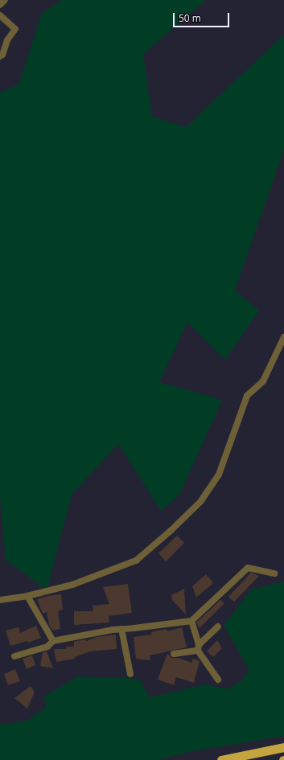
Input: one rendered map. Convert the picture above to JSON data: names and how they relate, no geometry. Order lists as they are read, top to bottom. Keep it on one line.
{"scale_bar":"50 m"}
